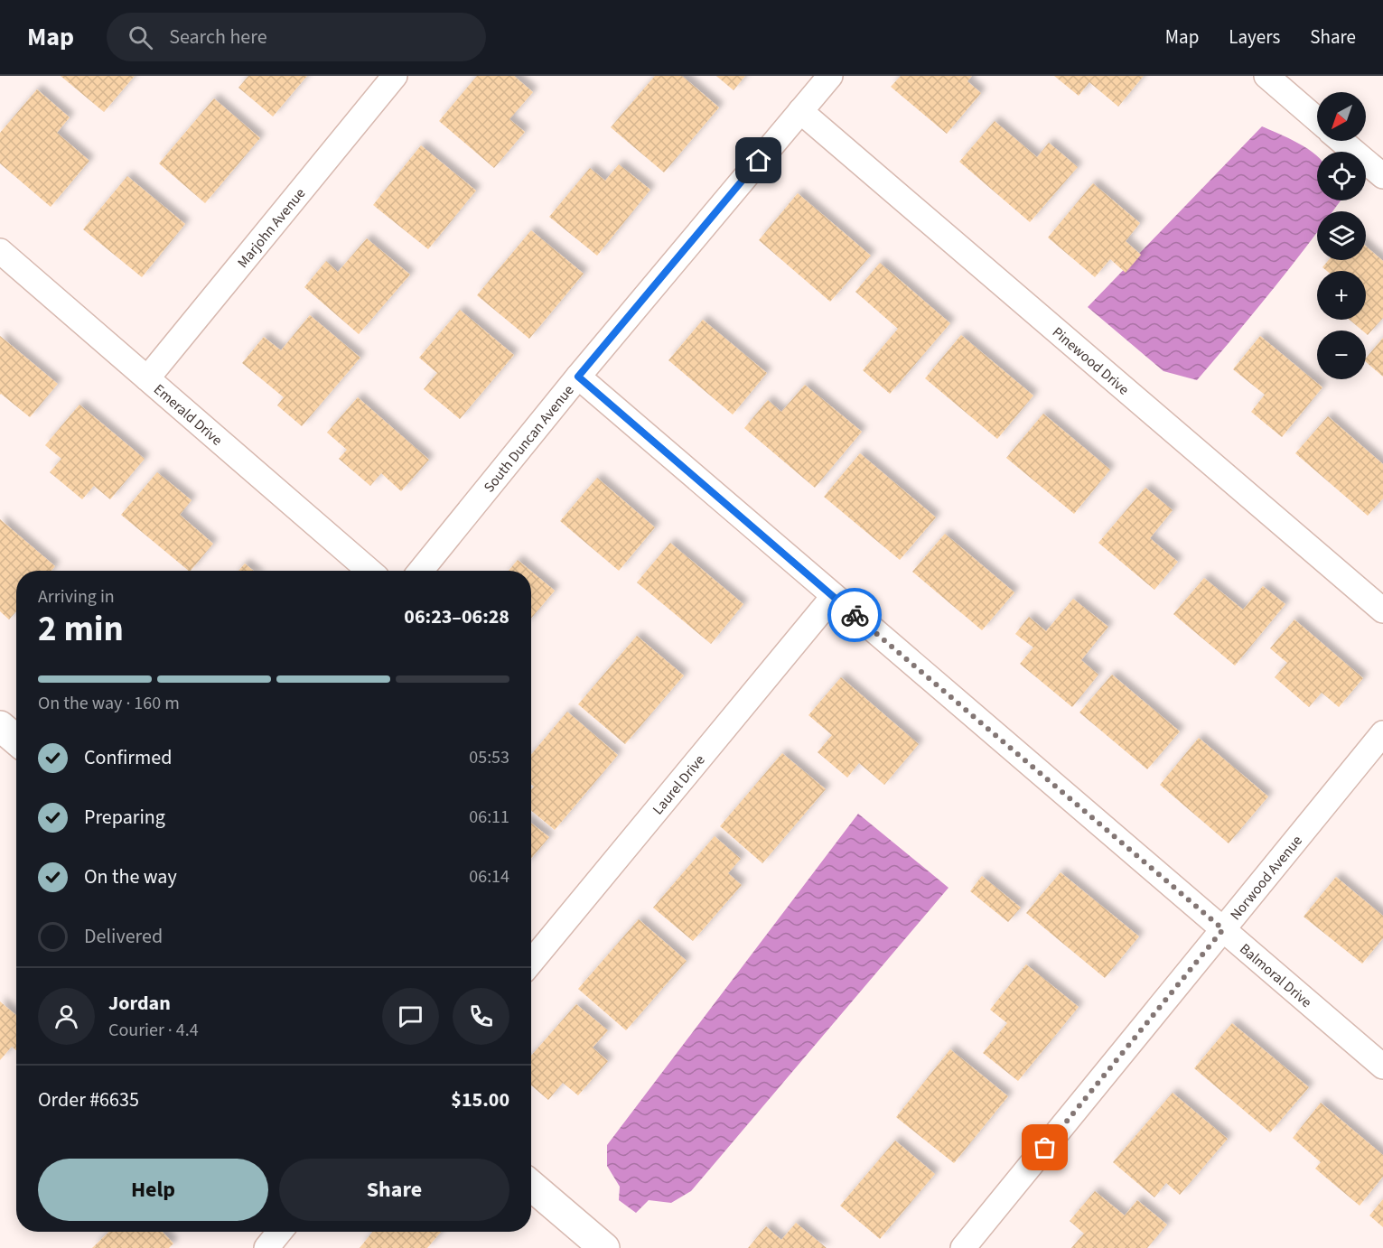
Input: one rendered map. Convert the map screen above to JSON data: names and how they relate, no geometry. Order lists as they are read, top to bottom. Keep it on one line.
{"streets":{"street":["Marjohn Avenue","Pinewood Drive","Emerald Drive","South Duncan Avenue","Laurel Drive","Norwood Avenue","Balmoral Drive"]},"crossings":[["Marjohn Avenue","Emerald Drive"],["Pinewood Drive","South Duncan Avenue"],["South Duncan Avenue","Balmoral Drive"],["Laurel Drive","Balmoral Drive"],["Norwood Avenue","Balmoral Drive"]],"north":"bottom left","page":{"header":"Map","search":"Search here","nav":["Map","Layers","Share"],"map_buttons":["+","−"],"heading":["2 min","Arriving in","06:23–06:28"],"panel":["Jordan","Courier · 4.4","Order #6635","$15.00"],"bar":"On the way · 160 m","list":[["Confirmed","05:53"],["Preparing","06:11"],["On the way","06:14"],"Delivered"],"buttons":["Help","Share"]}}
